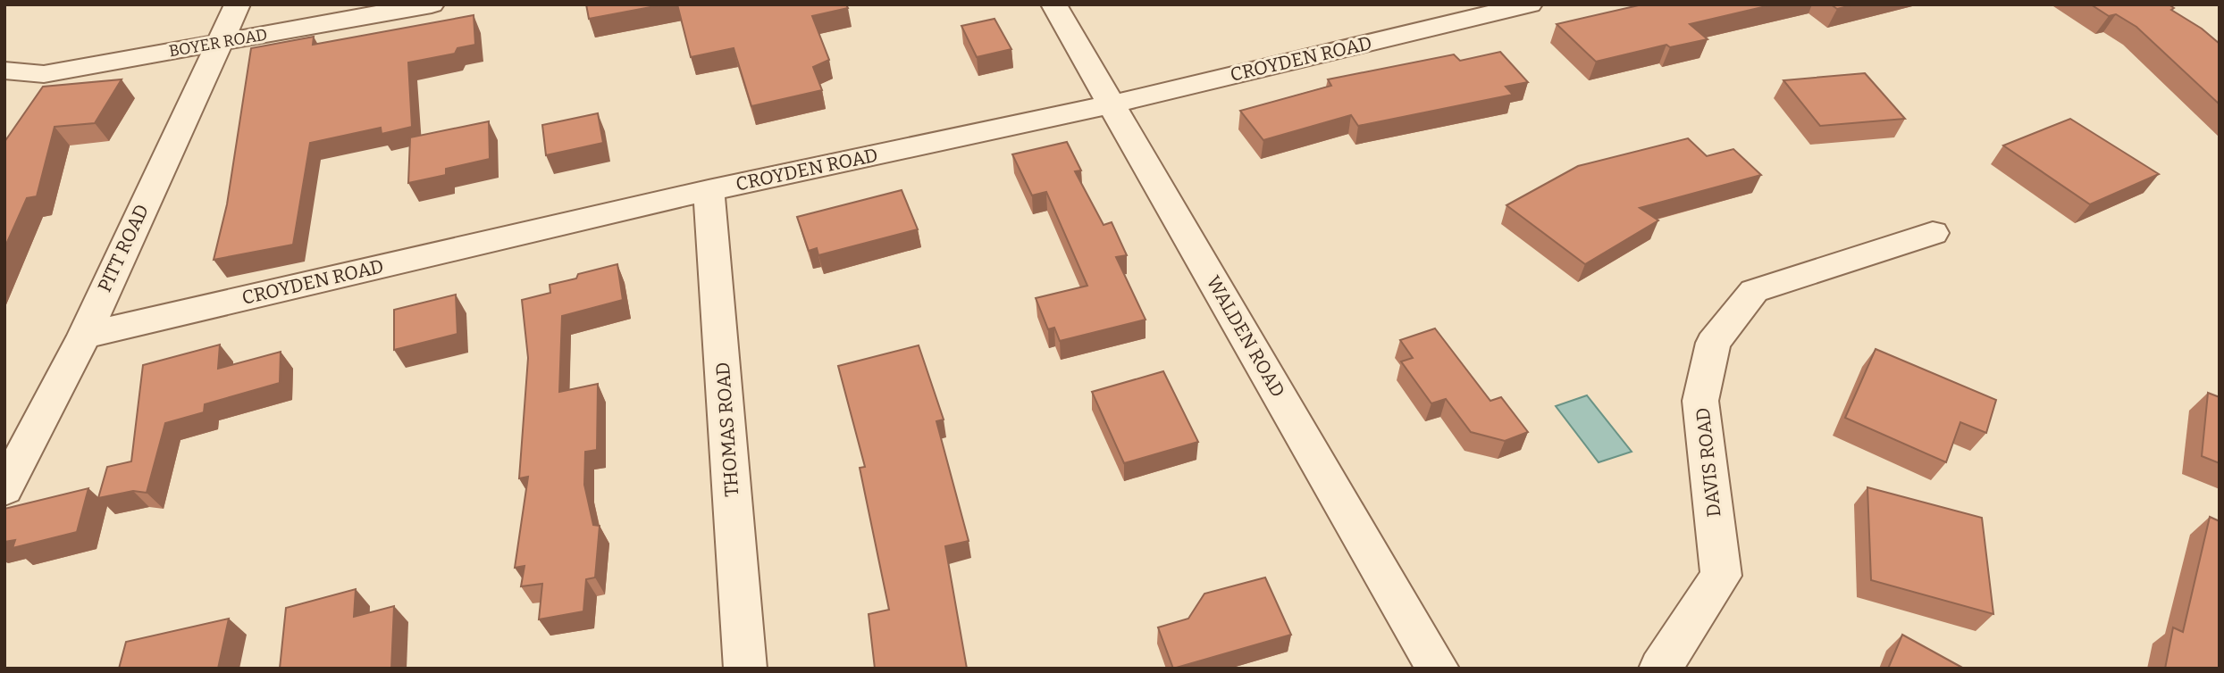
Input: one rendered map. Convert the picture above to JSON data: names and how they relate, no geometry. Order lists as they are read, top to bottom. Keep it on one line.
{"streets":{"street":["BOYER ROAD","CROYDEN ROAD","PITT ROAD","WALDEN ROAD","THOMAS ROAD","DAVIS ROAD"]},"crossings":[["BOYER ROAD","PITT ROAD"],["CROYDEN ROAD","PITT ROAD"],["CROYDEN ROAD","WALDEN ROAD"],["CROYDEN ROAD","THOMAS ROAD"]]}
